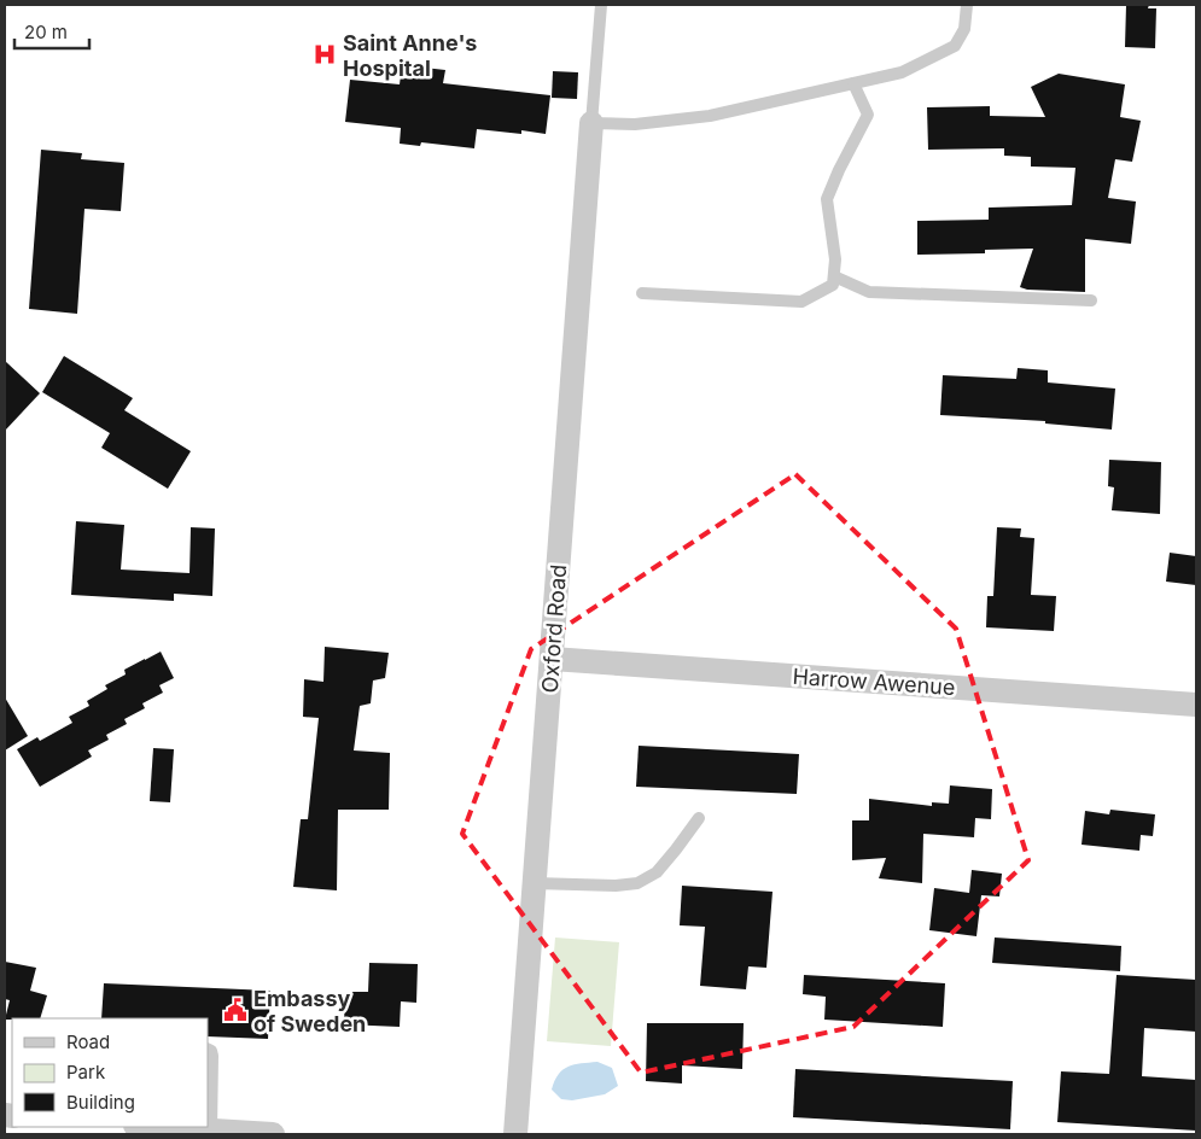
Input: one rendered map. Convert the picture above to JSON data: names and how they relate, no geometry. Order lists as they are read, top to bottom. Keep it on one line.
{"streets":{"street":["Oxford Road","Harrow Awenue"]},"crossings":[["Oxford Road","Harrow Awenue"]],"places":{"hospital":["Saint Anne's Hospital"],"public building":["Embassy of Sweden"]},"legend":["Road","Park","Building"],"scale_bar":"20 m"}
